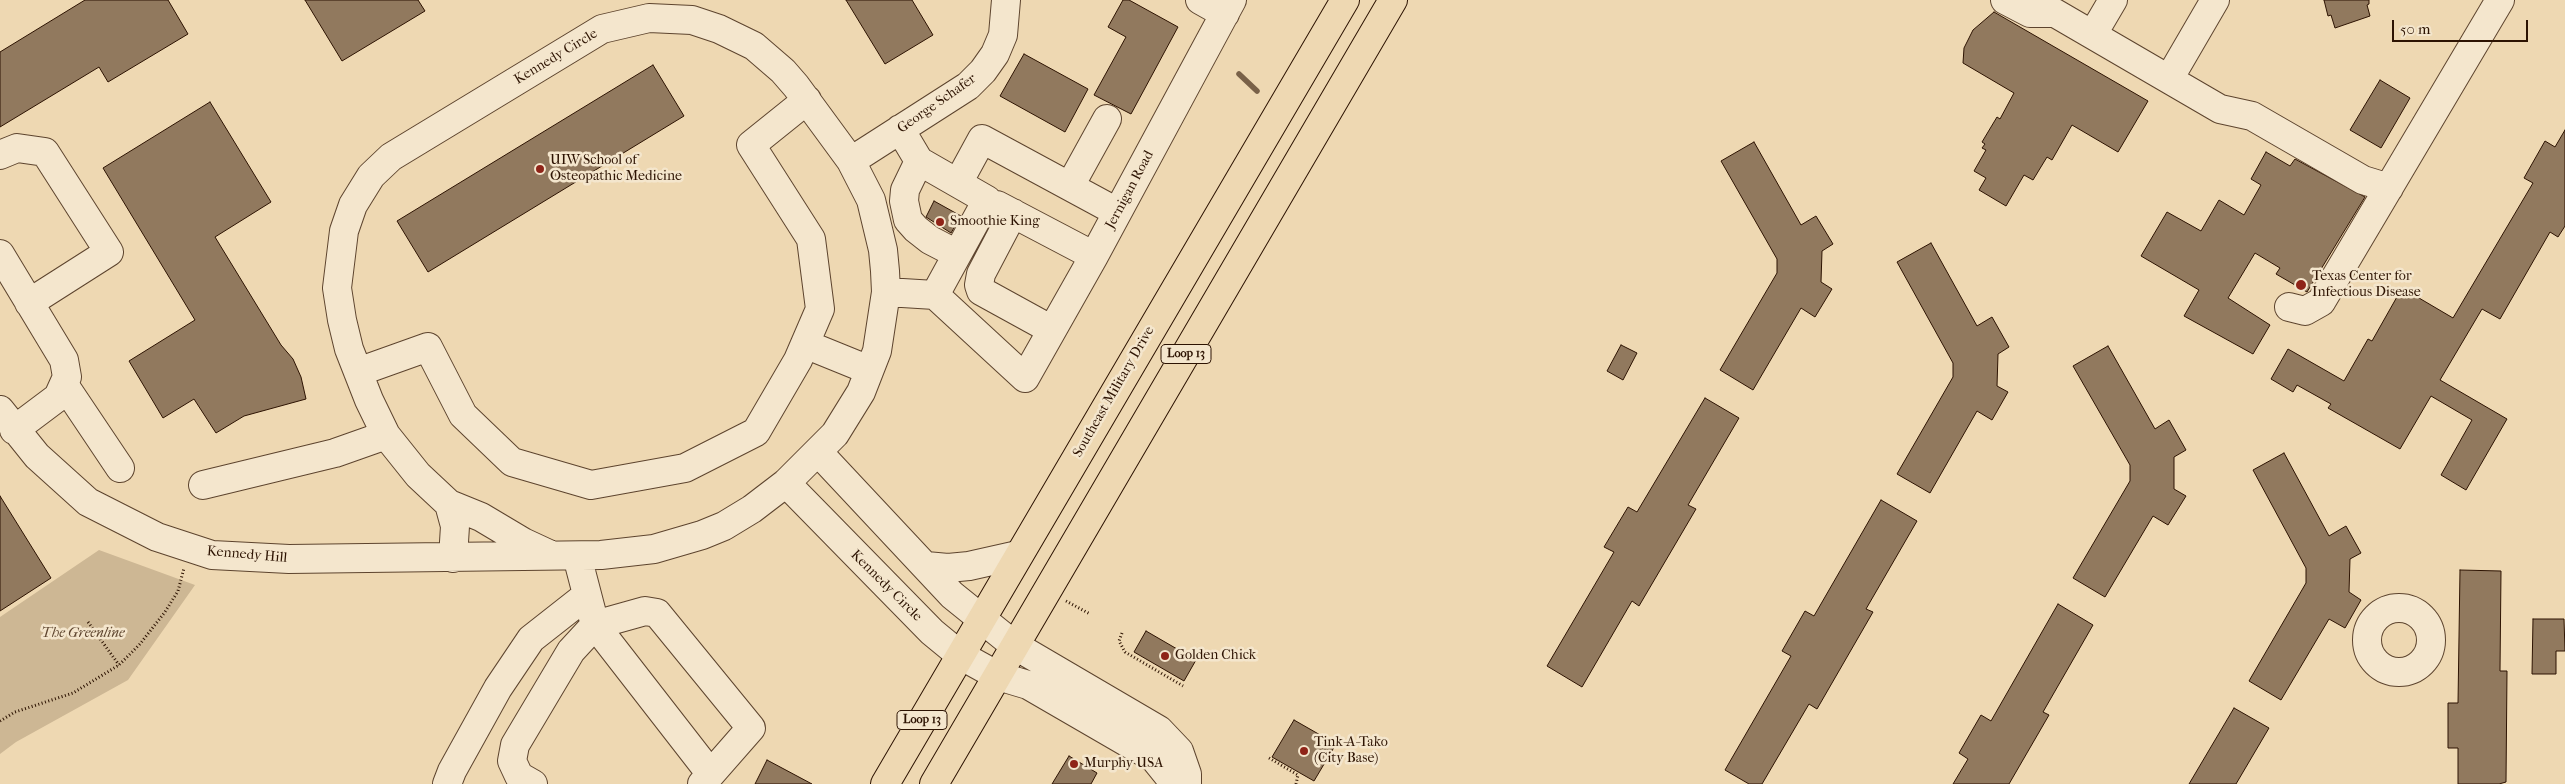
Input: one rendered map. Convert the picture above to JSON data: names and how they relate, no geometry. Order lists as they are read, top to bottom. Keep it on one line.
{"streets":{"main road":["Loop 13","Southeast Military Drive"],"street":["Kennedy Circle","George Schafer","Jernigan Road","Kennedy Hill"]},"crossings":[["Kennedy Circle","George Schafer"],["Kennedy Circle","Loop 13"],["Kennedy Circle","Southeast Military Drive"],["Kennedy Circle","Kennedy Hill"]],"parks":["The Greenline"],"places":["UIW School of Osteopathic Medicine","Smoothie King","Texas Center for Infectious Disease","Golden Chick","Tink-A-Tako (City Base)","Murphy USA"],"scale_bar":"50 m"}
